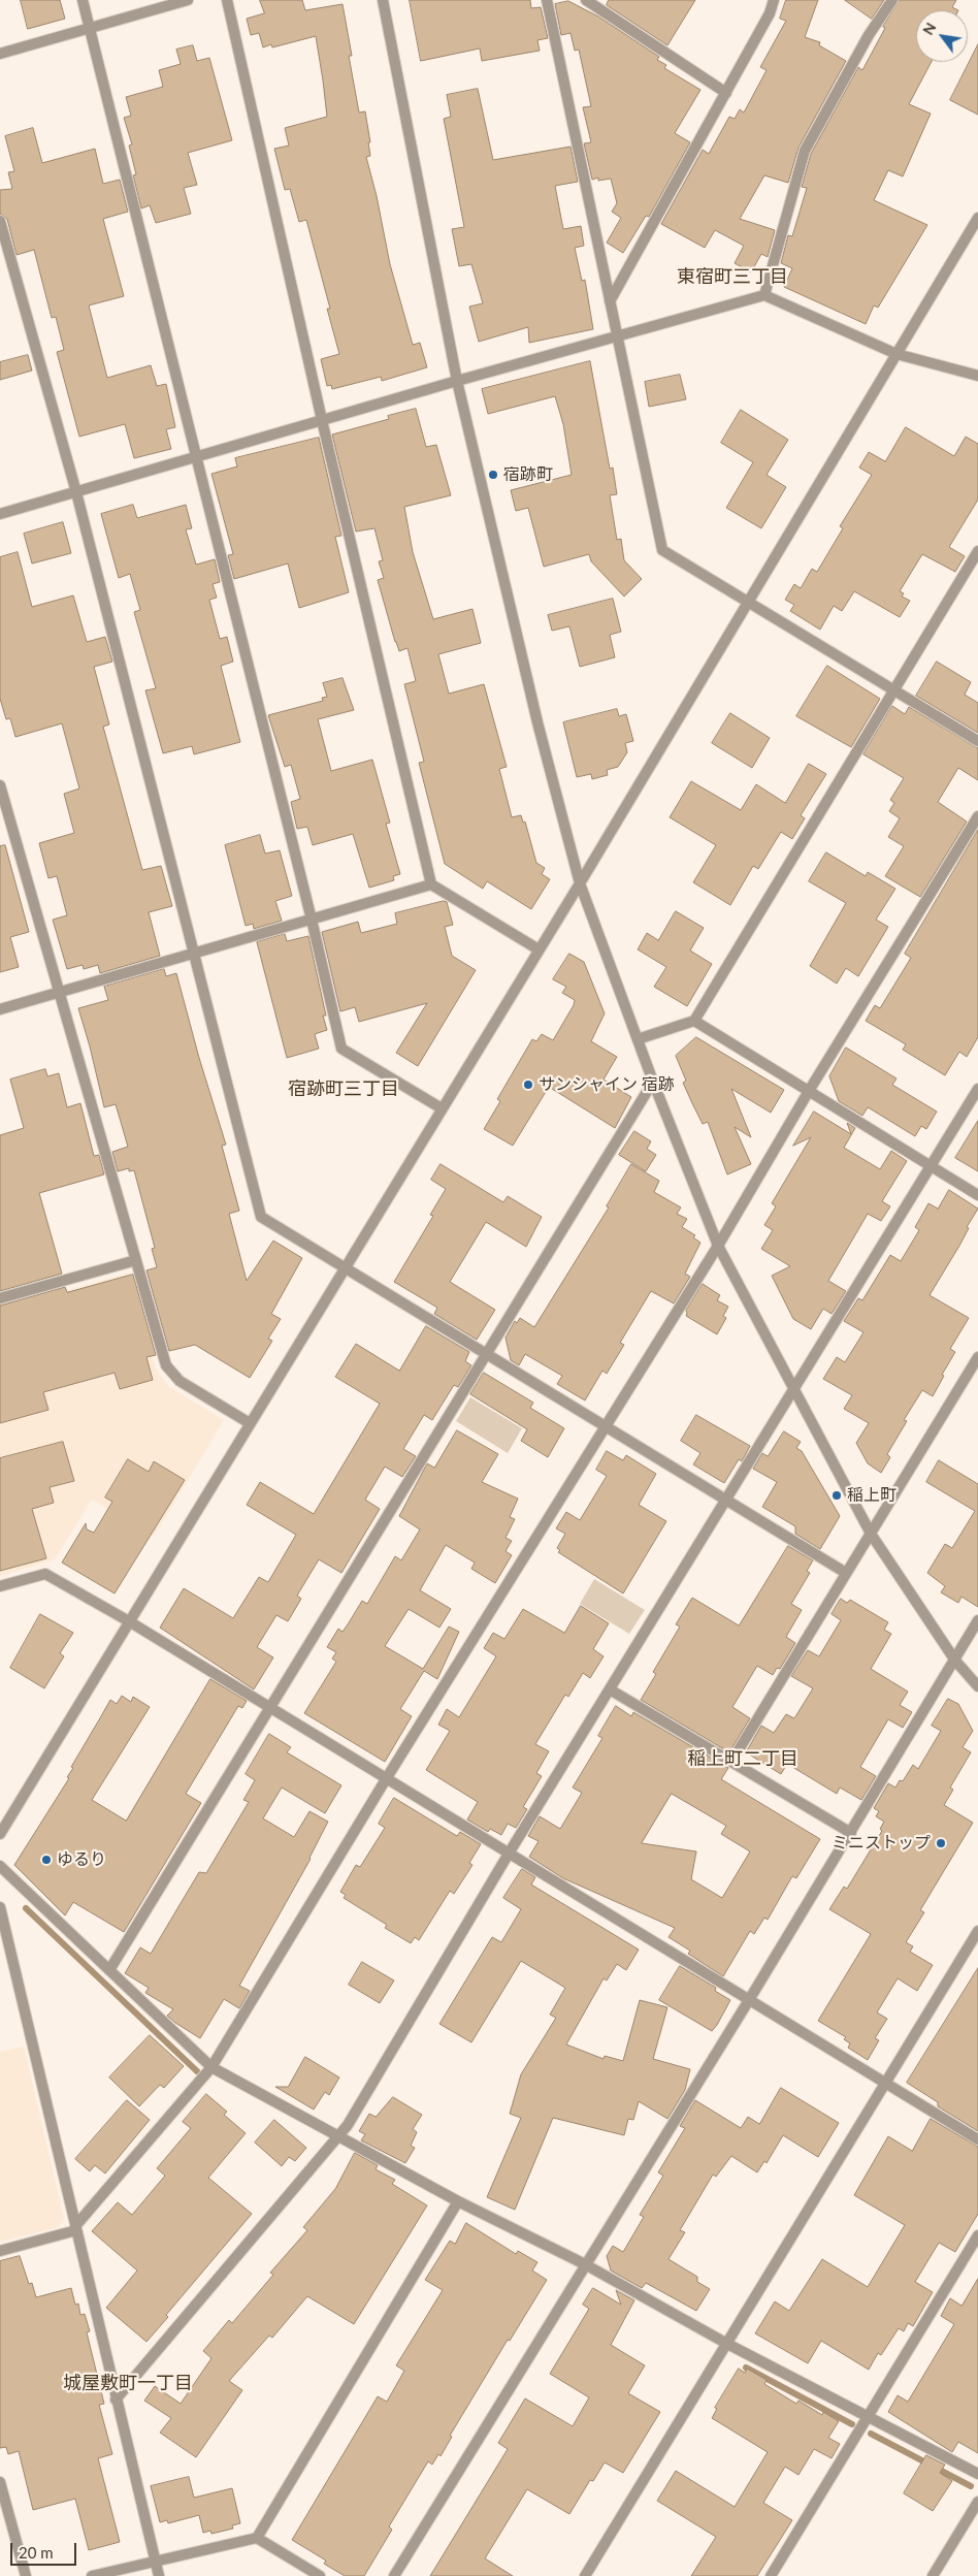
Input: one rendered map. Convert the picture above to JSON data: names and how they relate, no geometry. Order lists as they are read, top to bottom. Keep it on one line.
{"districts":["東宿町三丁目","宿跡町三丁目","稲上町二丁目","城屋敷町一丁目"],"places":["宿跡町","サンシャイン 宿跡","稲上町","ミニストップ","ゆるり"],"scale_bar":"20 m","north":"top left"}
